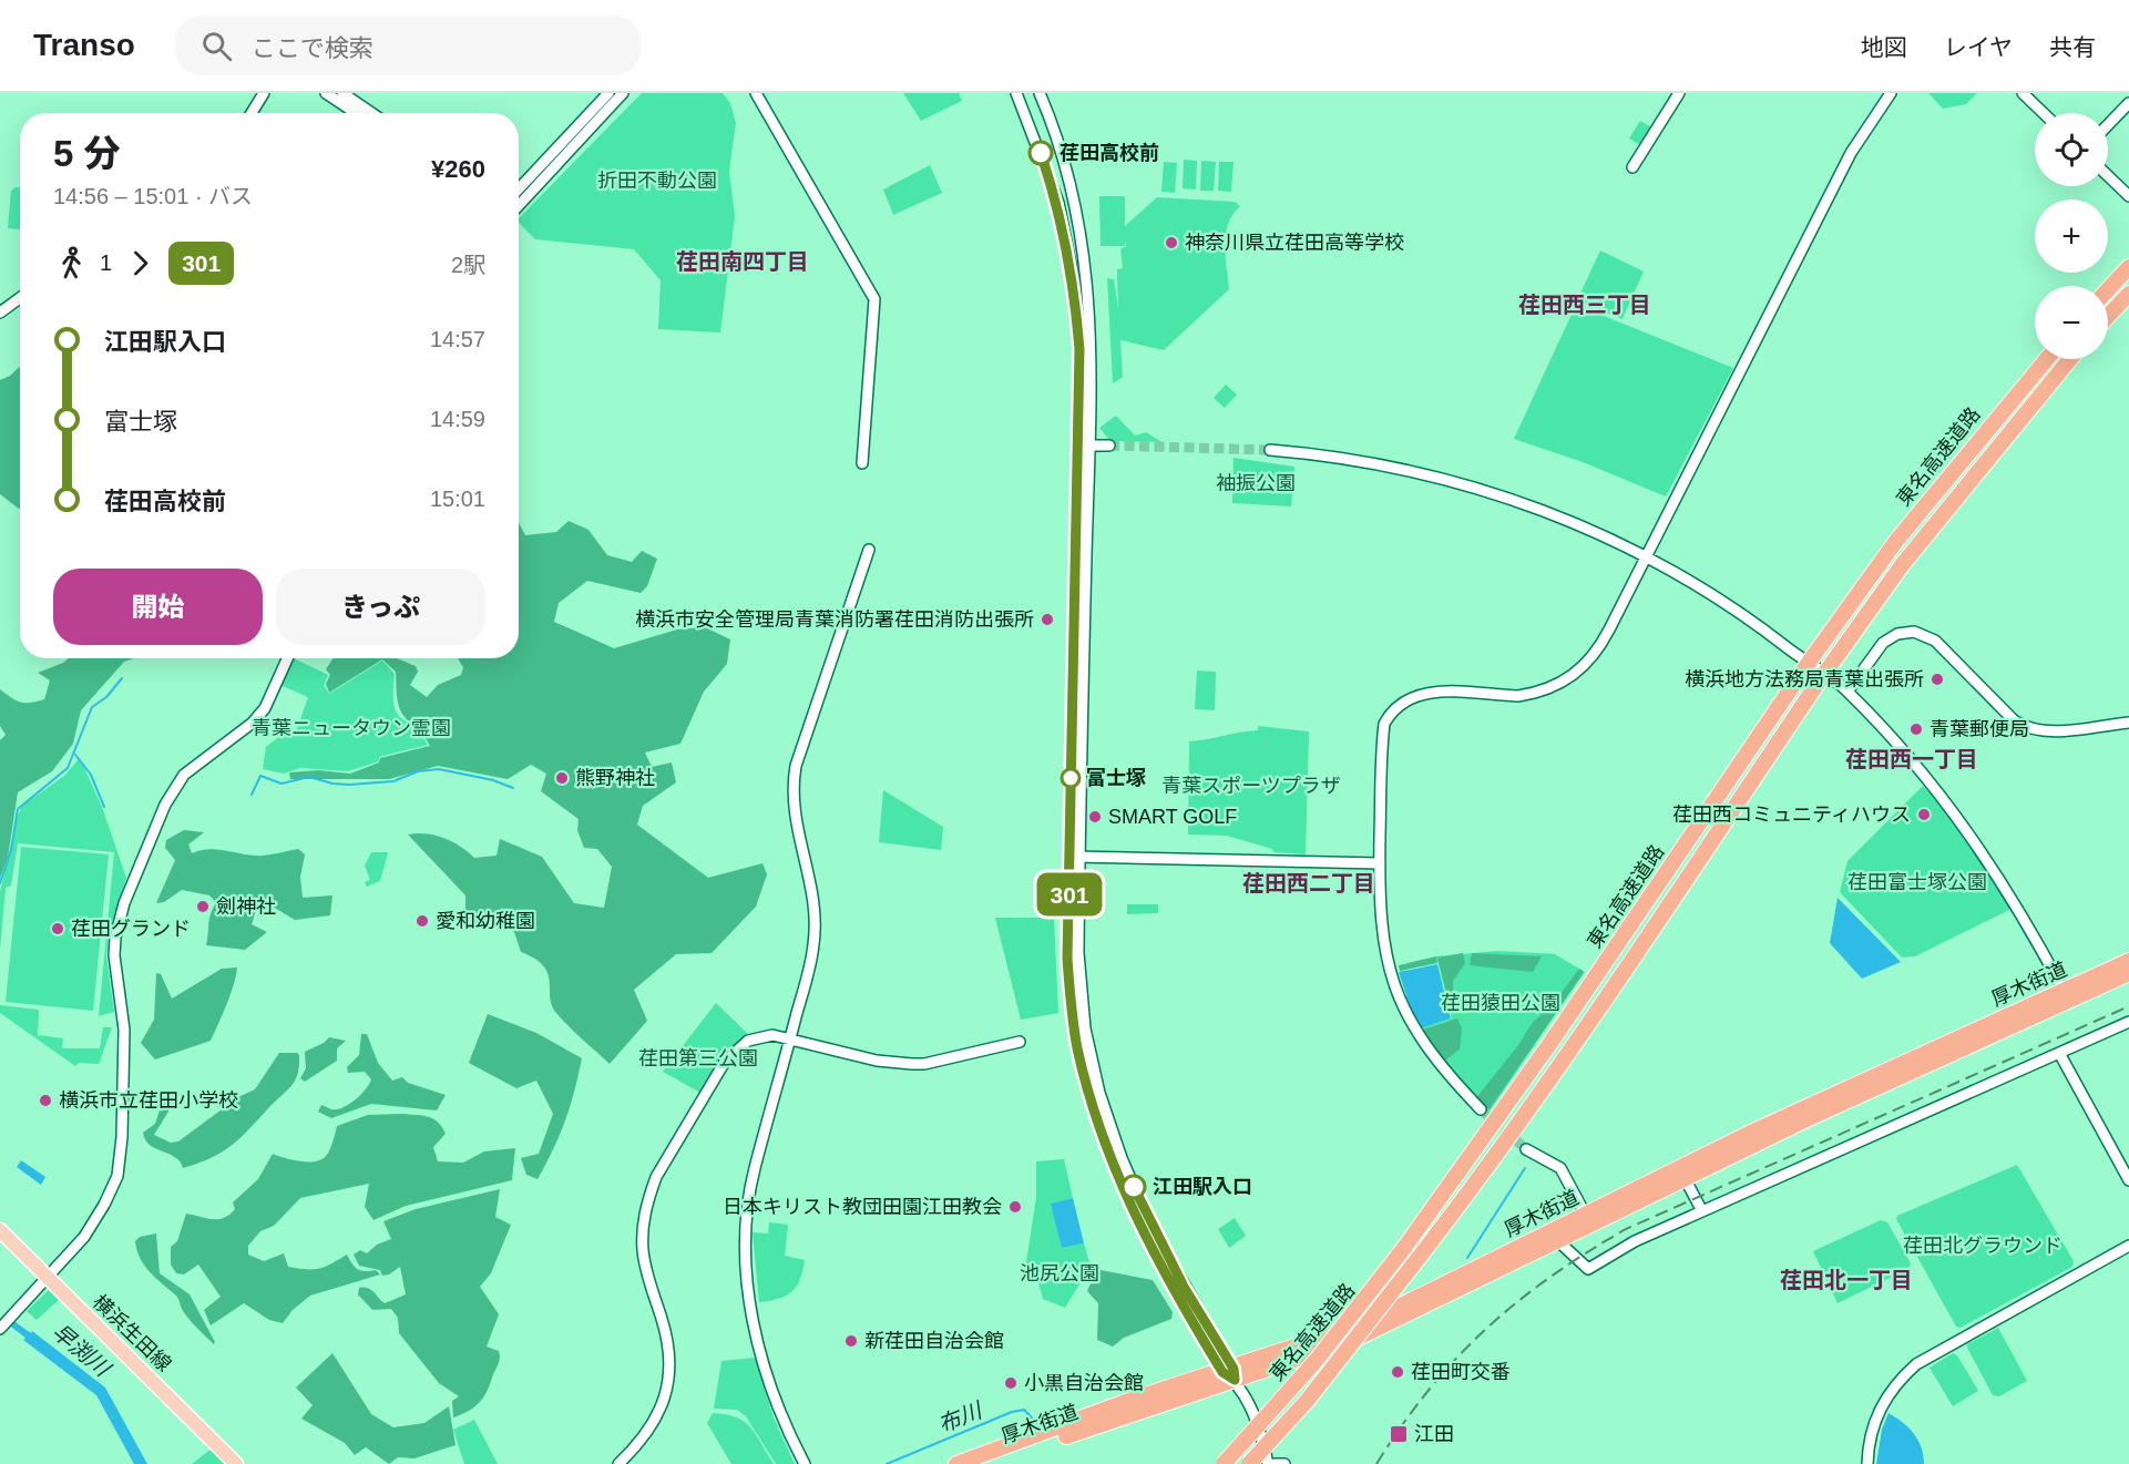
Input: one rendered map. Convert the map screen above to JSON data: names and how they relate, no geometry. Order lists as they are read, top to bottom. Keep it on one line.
{"streets":{"highway":["東名高速道路","厚木街道"],"main road":["横浜生田線"]},"districts":["荏田南四丁目","荏田西三丁目","荏田西一丁目","荏田西二丁目","荏田北一丁目"],"water":["早渕川","布川"],"parks":["折田不動公園","袖振公園","青葉ニュータウン霊園","青葉スポーツプラザ","荏田富士塚公園","荏田猿田公園","荏田第三公園","荏田北グラウンド","池尻公園"],"places":{"other":["荏田高校前","神奈川県立荏田高等学校","横浜市安全管理局青葉消防署荏田消防出張所","横浜地方法務局青葉出張所","青葉郵便局","熊野神社","富士塚","荏田西コミュニティハウス","SMART GOLF","劍神社","愛和幼稚園","荏田グランド","横浜市立荏田小学校","江田駅入口","日本キリスト教団田園江田教会","新荏田自治会館","荏田町交番","小黒自治会館"],"transit":["江田"]},"lines":["bus line 301"],"page":{"header":"Transo","search":"ここで検索","nav":["地図","レイヤ","共有"],"on_map":"301","map_buttons":["+","−"],"heading":["5 分","14:56 – 15:01 · バス","¥260"],"legs":["1","301","2駅"],"list":[{"name":"江田駅入口","value":"14:57"},{"name":"富士塚","value":"14:59"},{"name":"荏田高校前","value":"15:01"}],"buttons":["開始","きっぷ"]}}
